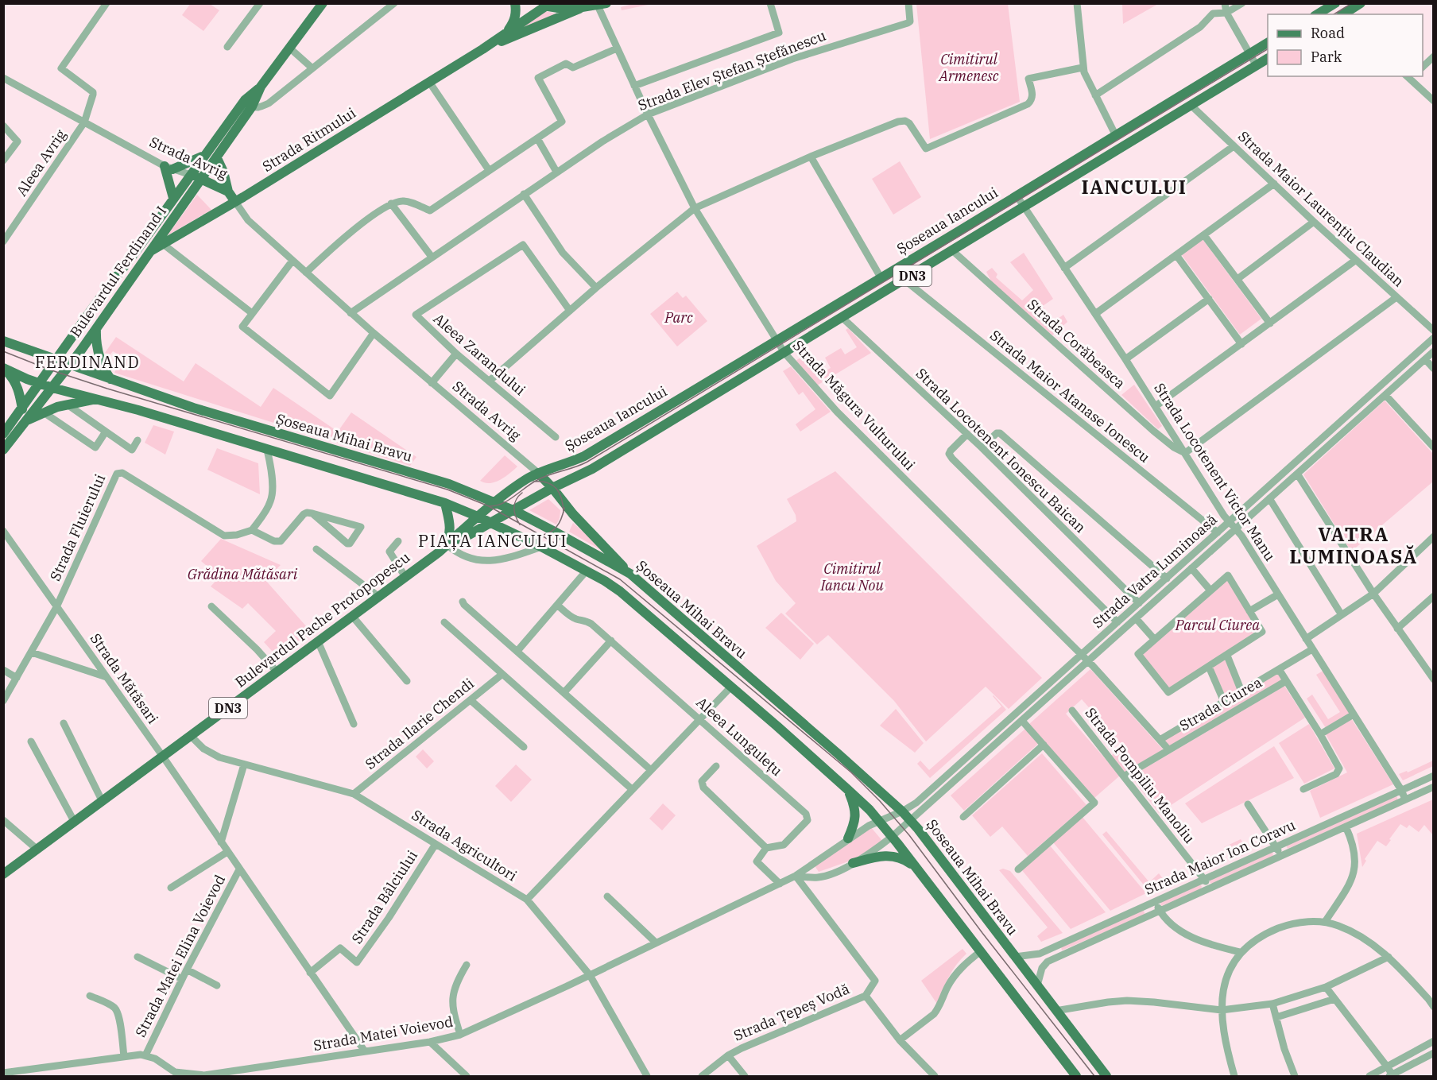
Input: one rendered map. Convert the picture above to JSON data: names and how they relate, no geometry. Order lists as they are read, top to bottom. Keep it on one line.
{"streets":{"main road":["Strada Ritmului","Strada Avrig","Șoseaua Iancului","Bulevardul Ferdinand I","DN3","Șoseaua Mihai Bravu","Bulevardul Pache Protopopescu"],"street":["Strada Elev Ștefan Ștefănescu","Aleea Avrig","Strada Maior Laurențiu Claudian","Strada Corăbeasca","Aleea Zarandului","Strada Maior Atanase Ionescu","Strada Măgura Vulturului","Strada Locotenent Ionescu Baican","Strada Locotenent Victor Manu","Strada Fluierului","Strada Vatra Luminoasă","Strada Mătăsari","Strada Ciurea","Strada Ilarie Chendi","Aleea Lungulețu","Strada Pompiliu Manoliu","Strada Agricultori","Strada Maior Ion Coravu","Strada Bâlciului","Strada Matei Elina Voievod","Strada Țepeș Vodă","Strada Matei Voievod"]},"crossings":[["Strada Elev Ștefan Ștefănescu","Strada Avrig"],["Strada Elev Ștefan Ștefănescu","Strada Măgura Vulturului"],["Strada Ritmului","Strada Avrig"],["Strada Ritmului","Bulevardul Ferdinand I"],["Strada Avrig","Aleea Avrig"],["Strada Avrig","Șoseaua Iancului"],["Strada Avrig","Bulevardul Ferdinand I"],["Strada Avrig","DN3"],["Strada Maior Laurențiu Claudian","Șoseaua Iancului"],["Șoseaua Iancului","DN3"],["Șoseaua Iancului","Strada Corăbeasca"],["Șoseaua Iancului","Strada Maior Atanase Ionescu"],["Șoseaua Iancului","Strada Măgura Vulturului"],["Șoseaua Iancului","Strada Locotenent Ionescu Baican"],["Șoseaua Iancului","Strada Locotenent Victor Manu"],["Bulevardul Ferdinand I","Șoseaua Mihai Bravu"],["DN3","Șoseaua Mihai Bravu"],["DN3","Bulevardul Pache Protopopescu"],["Strada Corăbeasca","Strada Locotenent Victor Manu"],["Strada Maior Atanase Ionescu","Strada Vatra Luminoasă"],["Strada Măgura Vulturului","Strada Vatra Luminoasă"],["Șoseaua Mihai Bravu","Strada Vatra Luminoasă"],["Șoseaua Mihai Bravu","Strada Maior Ion Coravu"],["Strada Locotenent Ionescu Baican","Strada Vatra Luminoasă"],["Strada Locotenent Victor Manu","Strada Vatra Luminoasă"],["Strada Locotenent Victor Manu","Strada Ciurea"],["Strada Locotenent Victor Manu","Strada Maior Ion Coravu"],["Strada Fluierului","Strada Mătăsari"],["Strada Vatra Luminoasă","Strada Matei Voievod"],["Bulevardul Pache Protopopescu","Strada Mătăsari"],["Bulevardul Pache Protopopescu","Strada Agricultori"],["Strada Mătăsari","Strada Bâlciului"],["Strada Mătăsari","Strada Matei Elina Voievod"],["Strada Mătăsari","Strada Matei Voievod"],["Strada Ciurea","Strada Pompiliu Manoliu"],["Strada Ilarie Chendi","Strada Agricultori"],["Strada Pompiliu Manoliu","Strada Maior Ion Coravu"],["Strada Agricultori","Strada Bâlciului"],["Strada Agricultori","Strada Matei Voievod"],["Strada Matei Elina Voievod","Strada Matei Voievod"],["Strada Țepeș Vodă","Strada Matei Voievod"]],"districts":["IANCULUI","FERDINAND","VATRA LUMINOASĂ","PIAȚA IANCULUI"],"parks":["Cimitirul Armenesc","Parc","Cimitirul Iancu Nou","Grădina Mătăsari","Parcul Ciurea"],"legend":["Road","Park"]}
